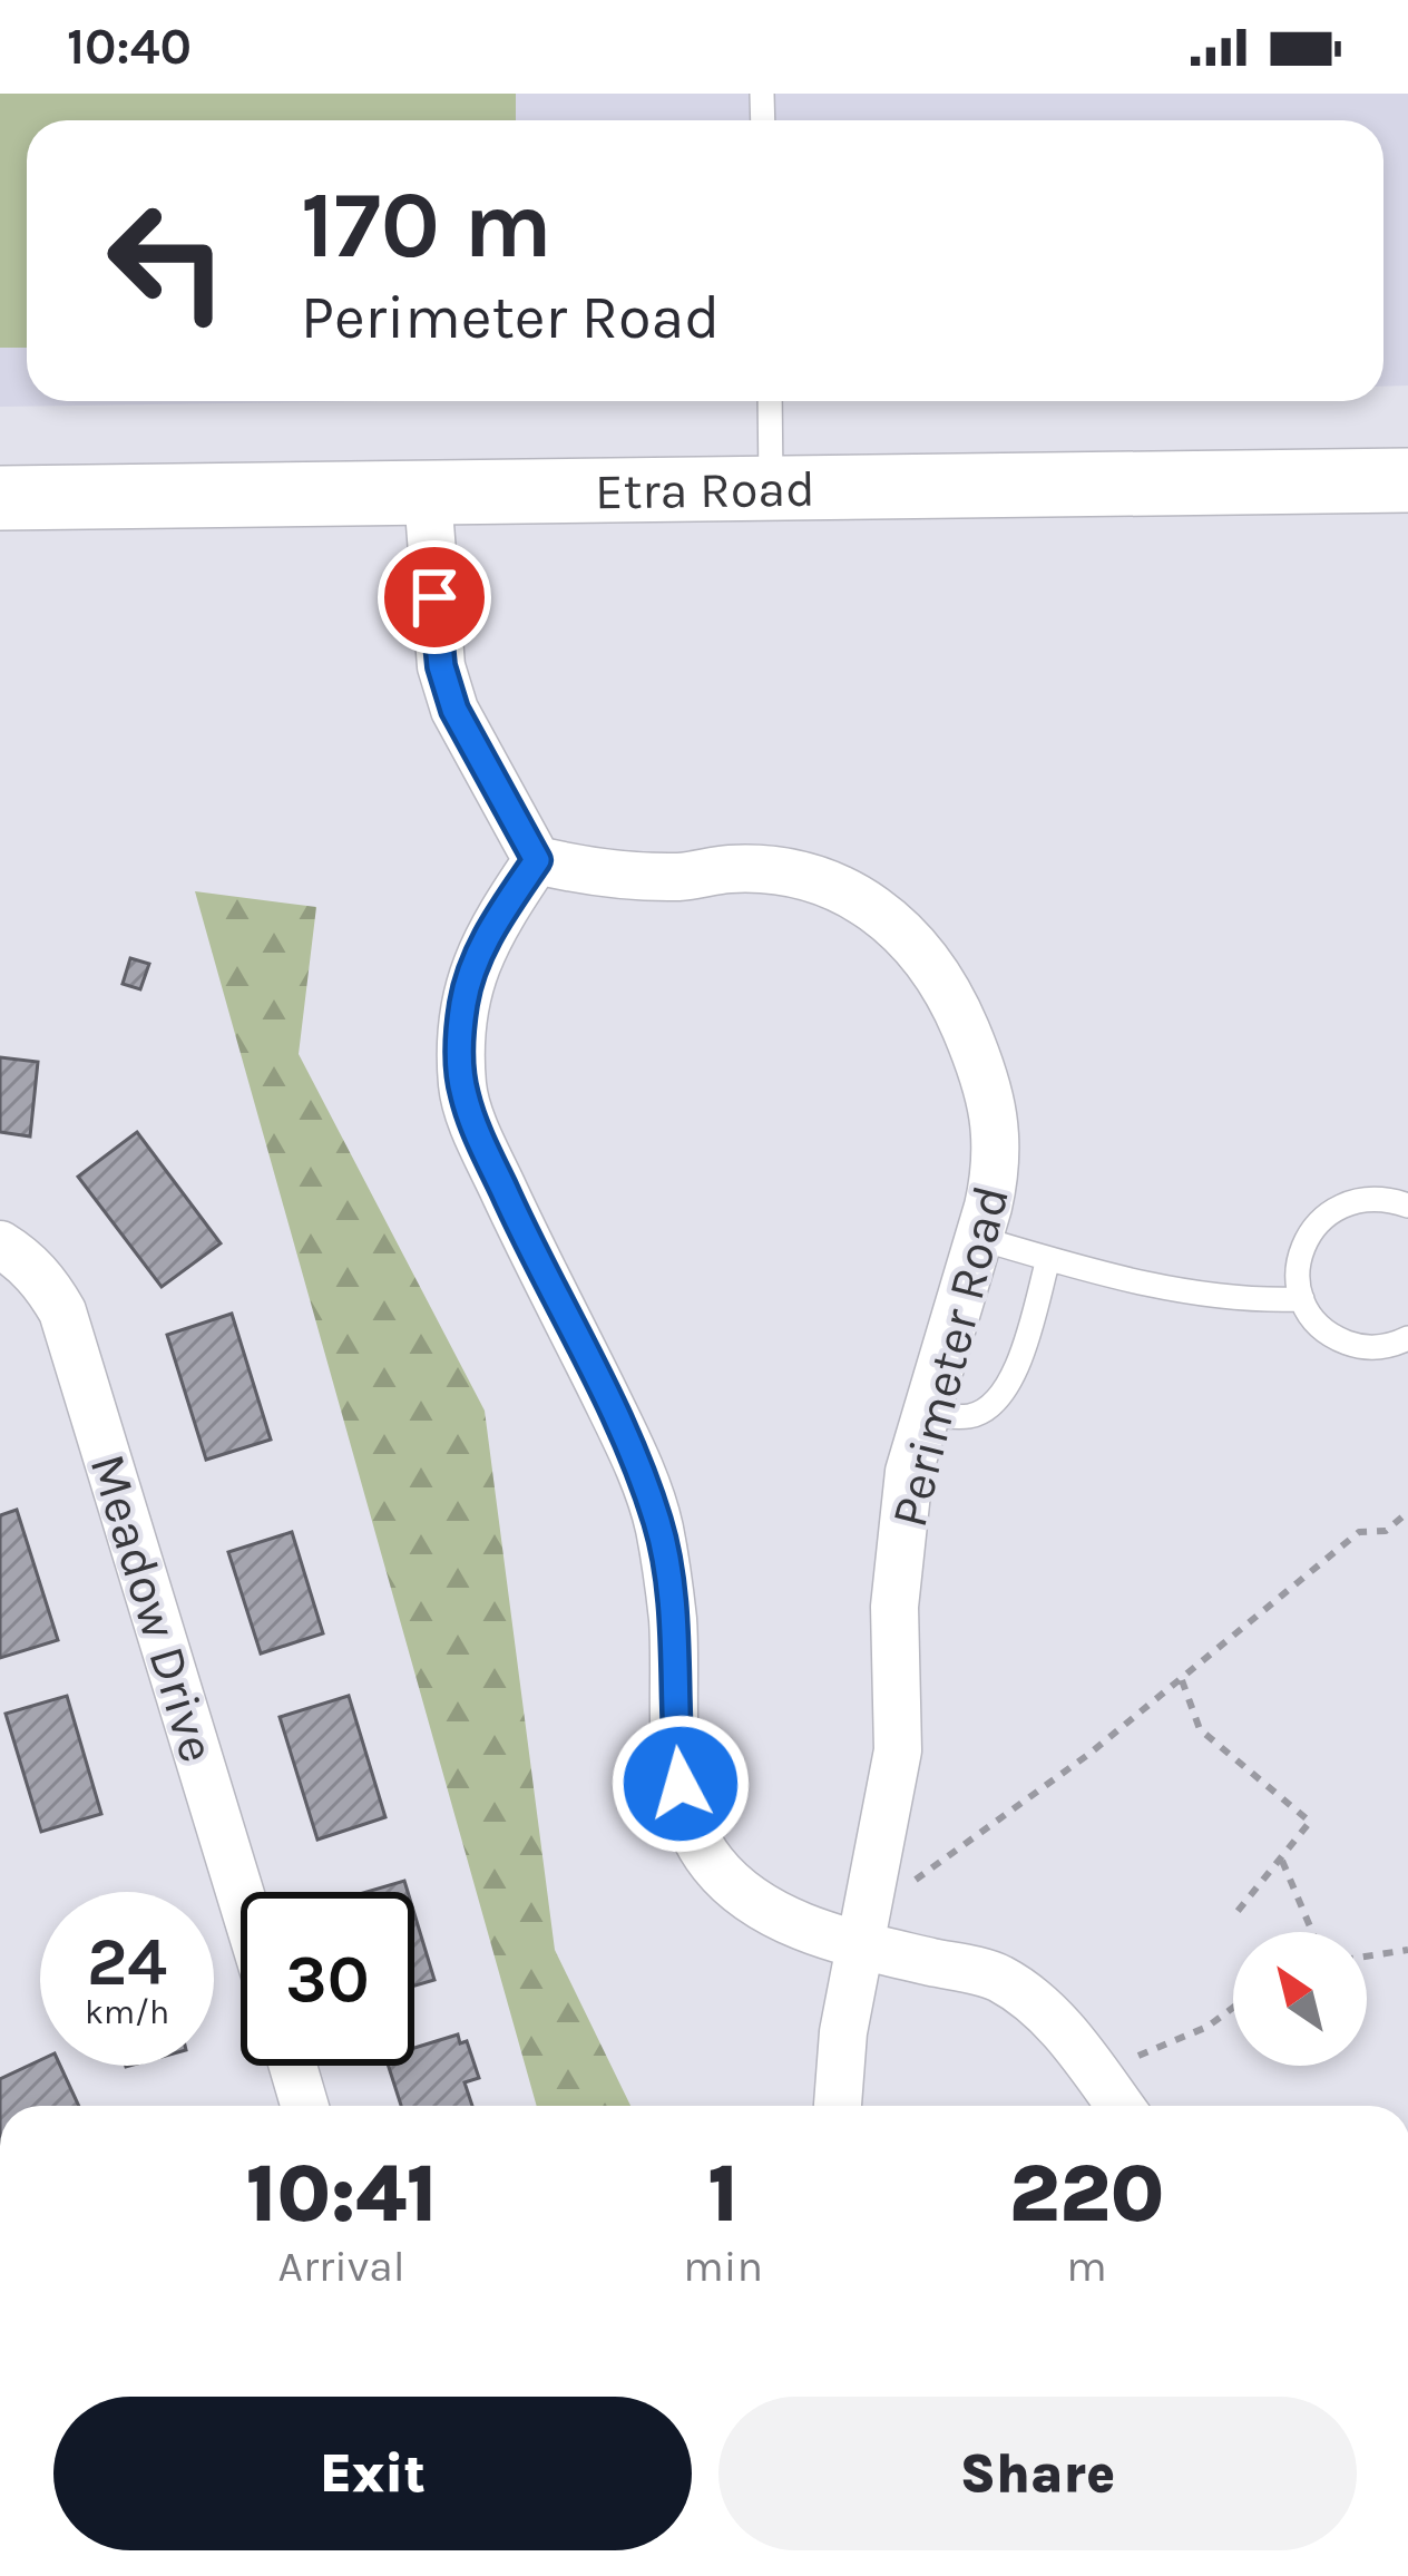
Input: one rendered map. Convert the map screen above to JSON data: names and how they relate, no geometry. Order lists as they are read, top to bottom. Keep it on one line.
{"streets":{"main road":["Etra Road"],"street":["Perimeter Road","Meadow Drive"]},"north":"top left","page":{"status":"10:40","turn":["170 m","Perimeter Road"],"speed":"24 km/h","limit":"30","eta":["10:41","Arrival","1","min","220","m"],"buttons":["Exit","Share"]}}
